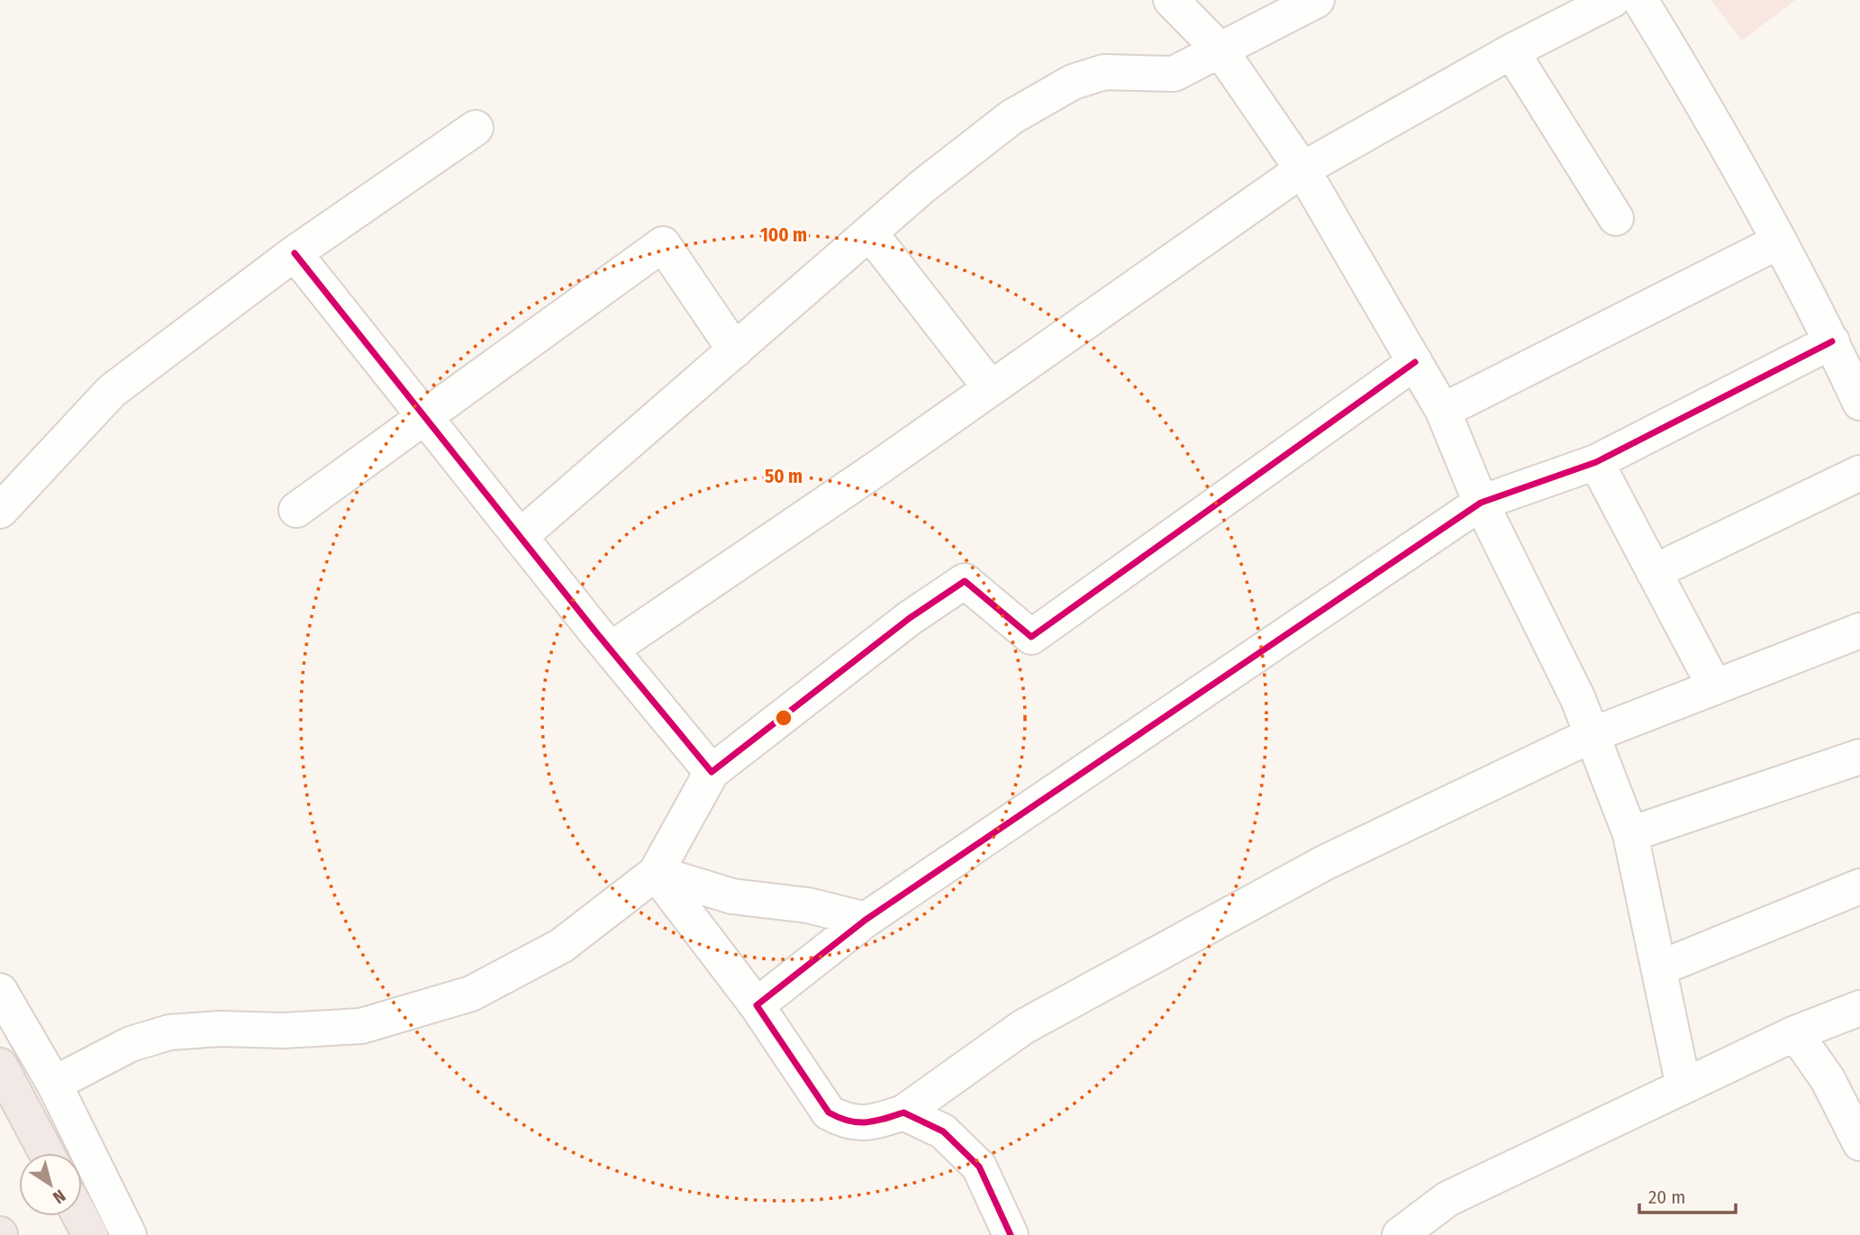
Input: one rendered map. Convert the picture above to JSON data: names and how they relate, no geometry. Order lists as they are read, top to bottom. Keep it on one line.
{"scale_bar":"20 m","north":"bottom right","rings":["100 m","50 m"]}
